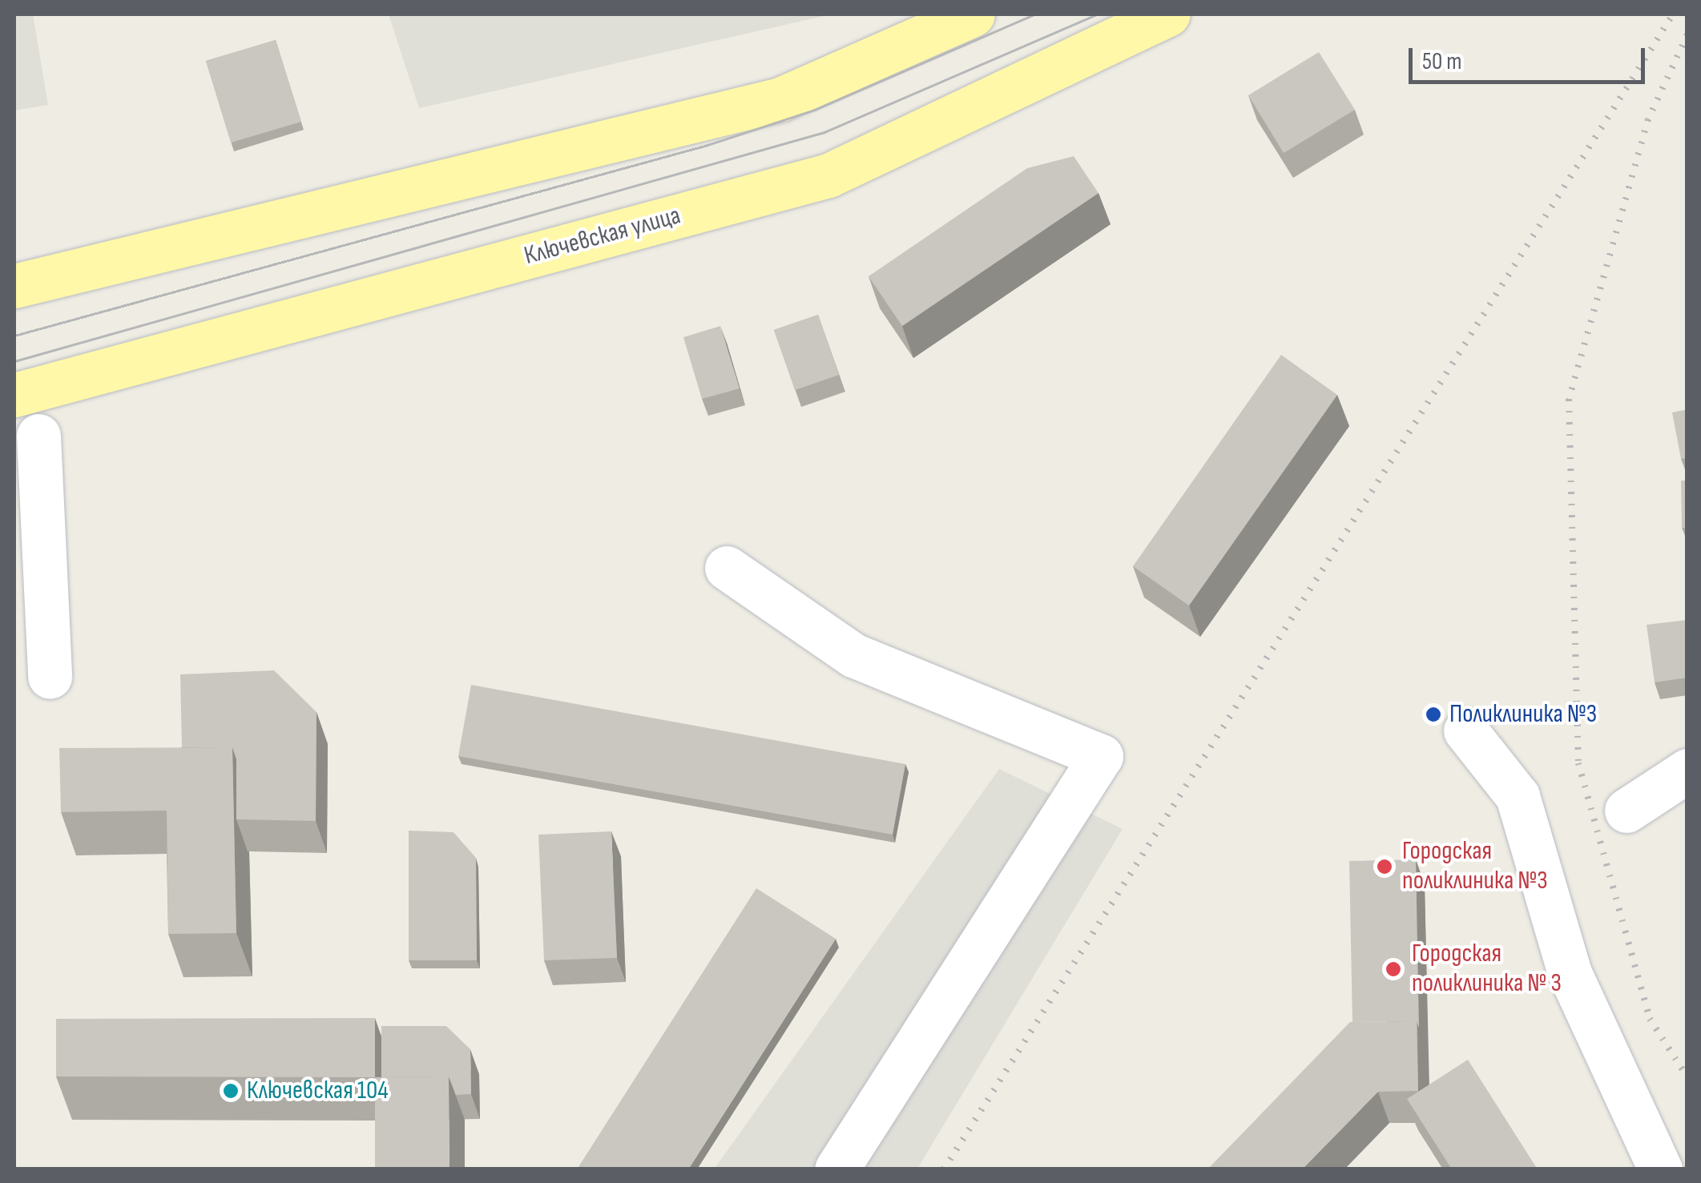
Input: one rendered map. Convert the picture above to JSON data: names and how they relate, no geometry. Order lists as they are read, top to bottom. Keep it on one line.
{"streets":{"main road":["Ключевская улица"]},"places":["Поликлиника №3","Городская поликлиника №3","Городская поликлиника № 3","Ключевская 104"],"scale_bar":"50 m"}
